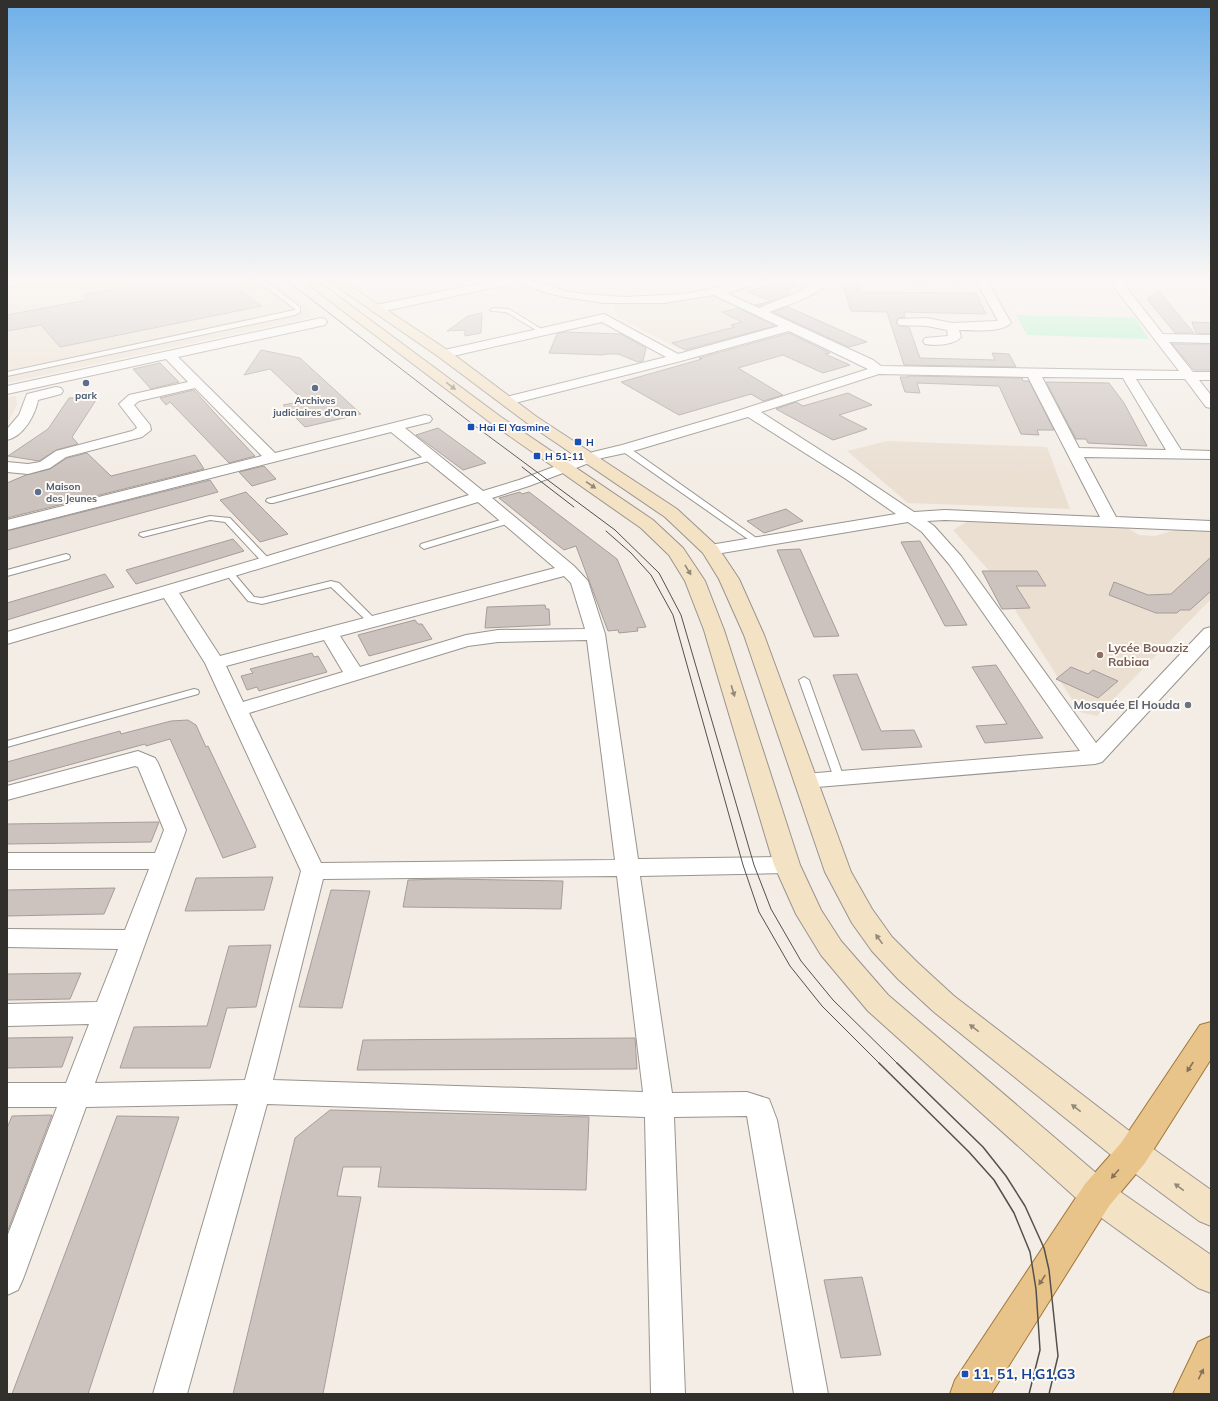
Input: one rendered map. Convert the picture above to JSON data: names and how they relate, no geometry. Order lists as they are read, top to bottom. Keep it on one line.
{"places":{"other":["park","Archives judiciaires d'Oran","Maison des Jeunes","Lycée Bouaziz Rabiaa","Mosquée El Houda"],"transit":["Hai El Yasmine","H","H 51-11","11, 51, H,G1,G3"]}}
